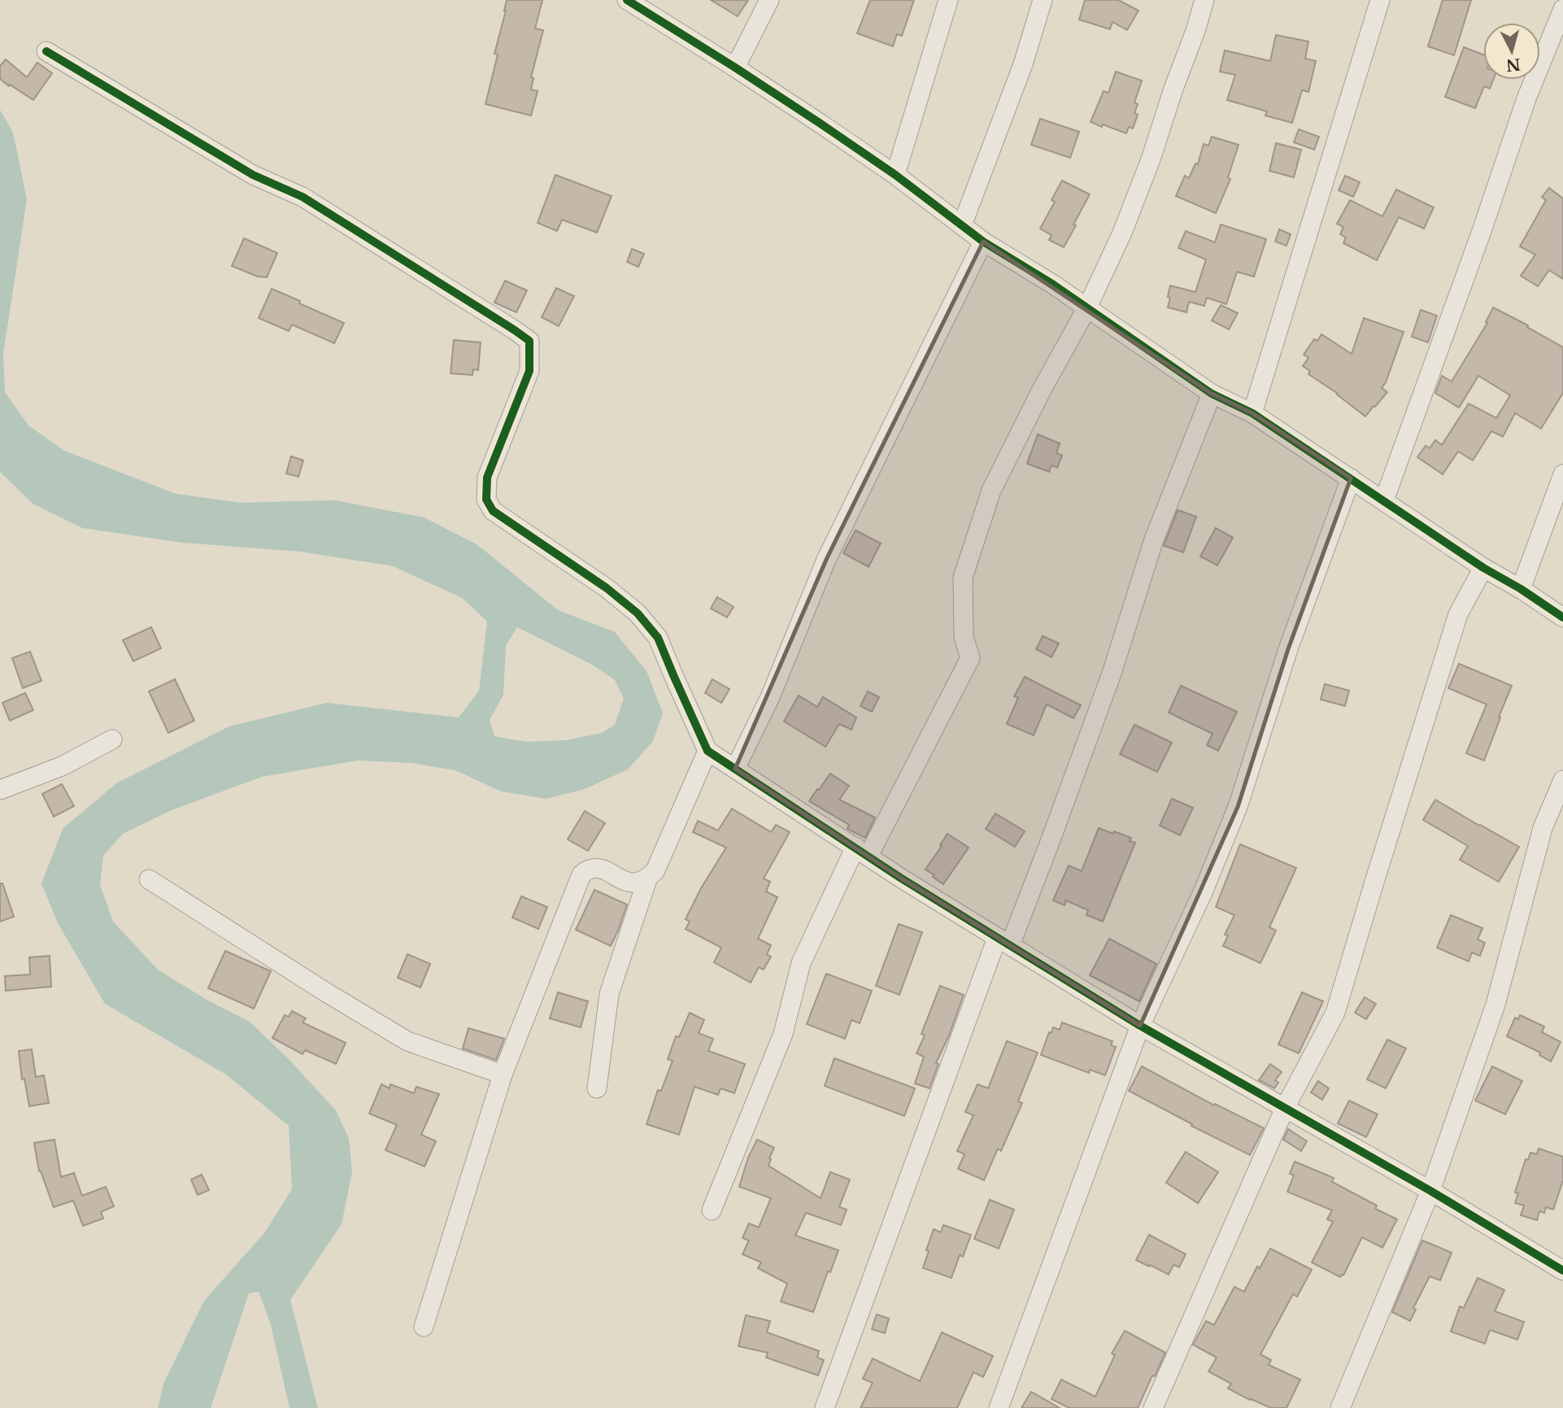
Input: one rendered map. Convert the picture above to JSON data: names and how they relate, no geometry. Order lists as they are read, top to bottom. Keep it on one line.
{"north":"bottom"}
